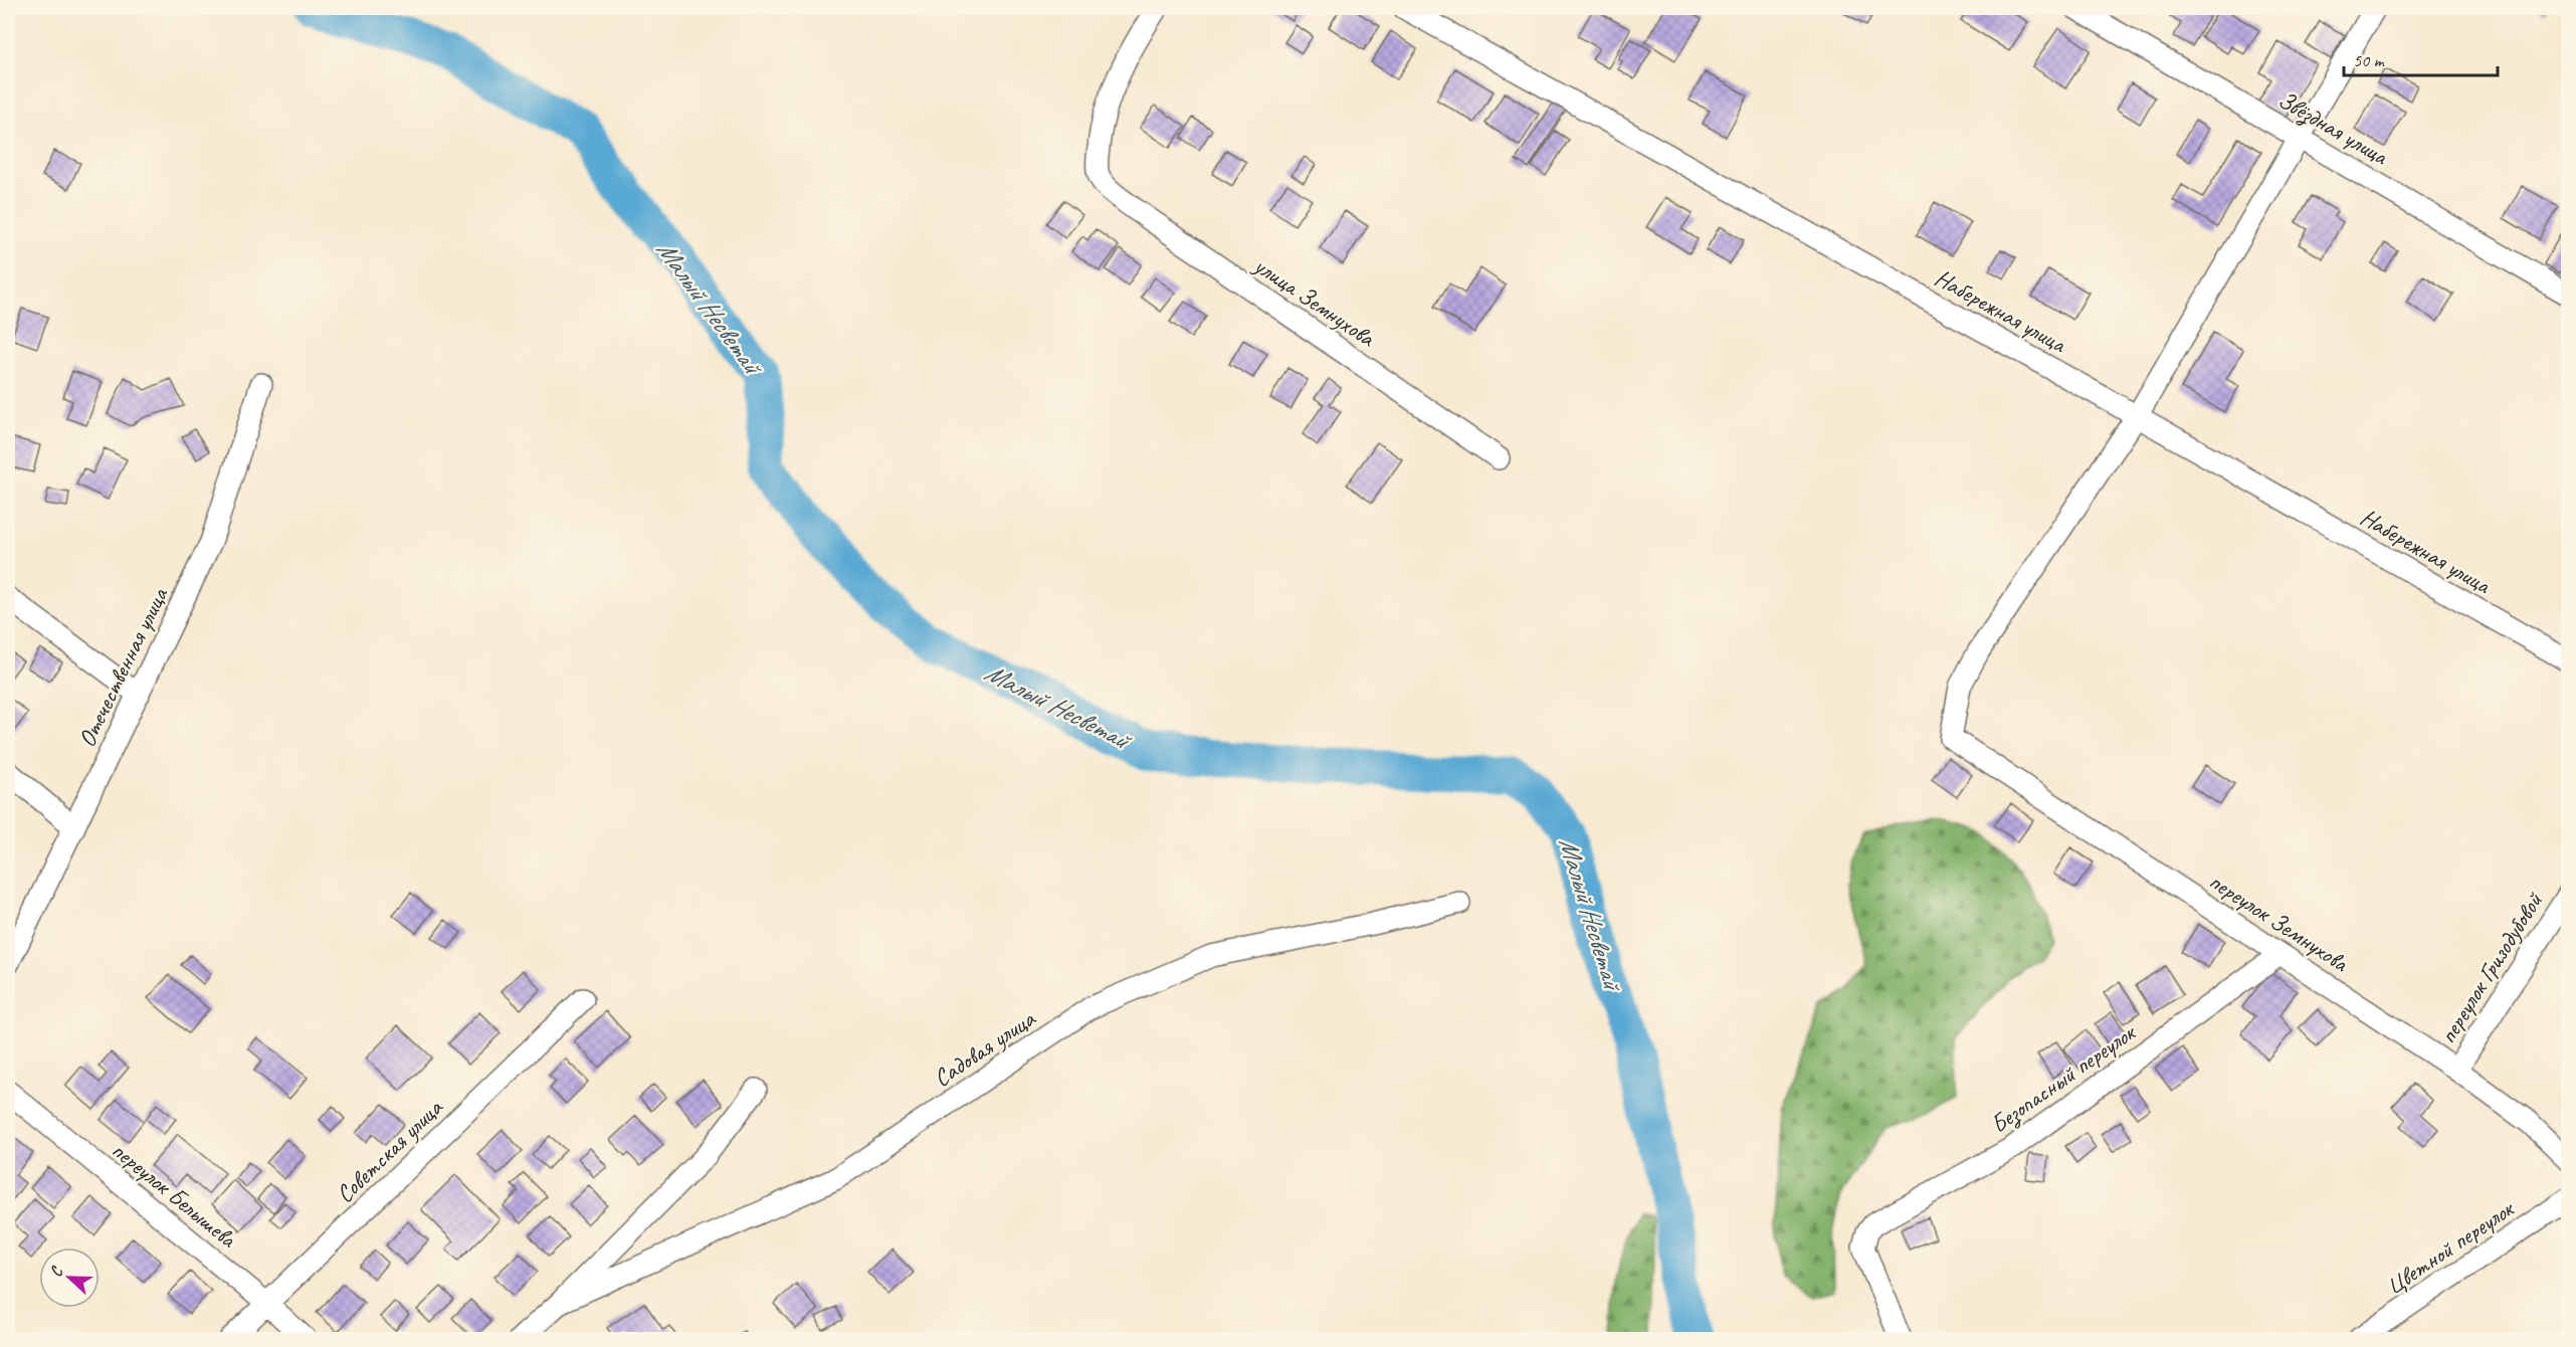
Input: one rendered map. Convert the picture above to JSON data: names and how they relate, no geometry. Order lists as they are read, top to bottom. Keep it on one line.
{"streets":{"street":["Звёздная улица","улица Земнухова","Набережная улица","Отечественная улица","переулок Земнухова","переулок Гризодубовой","Садовая улица","Безопасный переулок","Советская улица","переулок Белышева","Цветной переулок"]},"crossings":[["Набережная улица","переулок Земнухова"],["переулок Земнухова","переулок Гризодубовой"],["переулок Земнухова","Безопасный переулок"],["Советская улица","переулок Белышева"]],"water":["Малый Несветай"],"scale_bar":"50 m","north":"left"}
